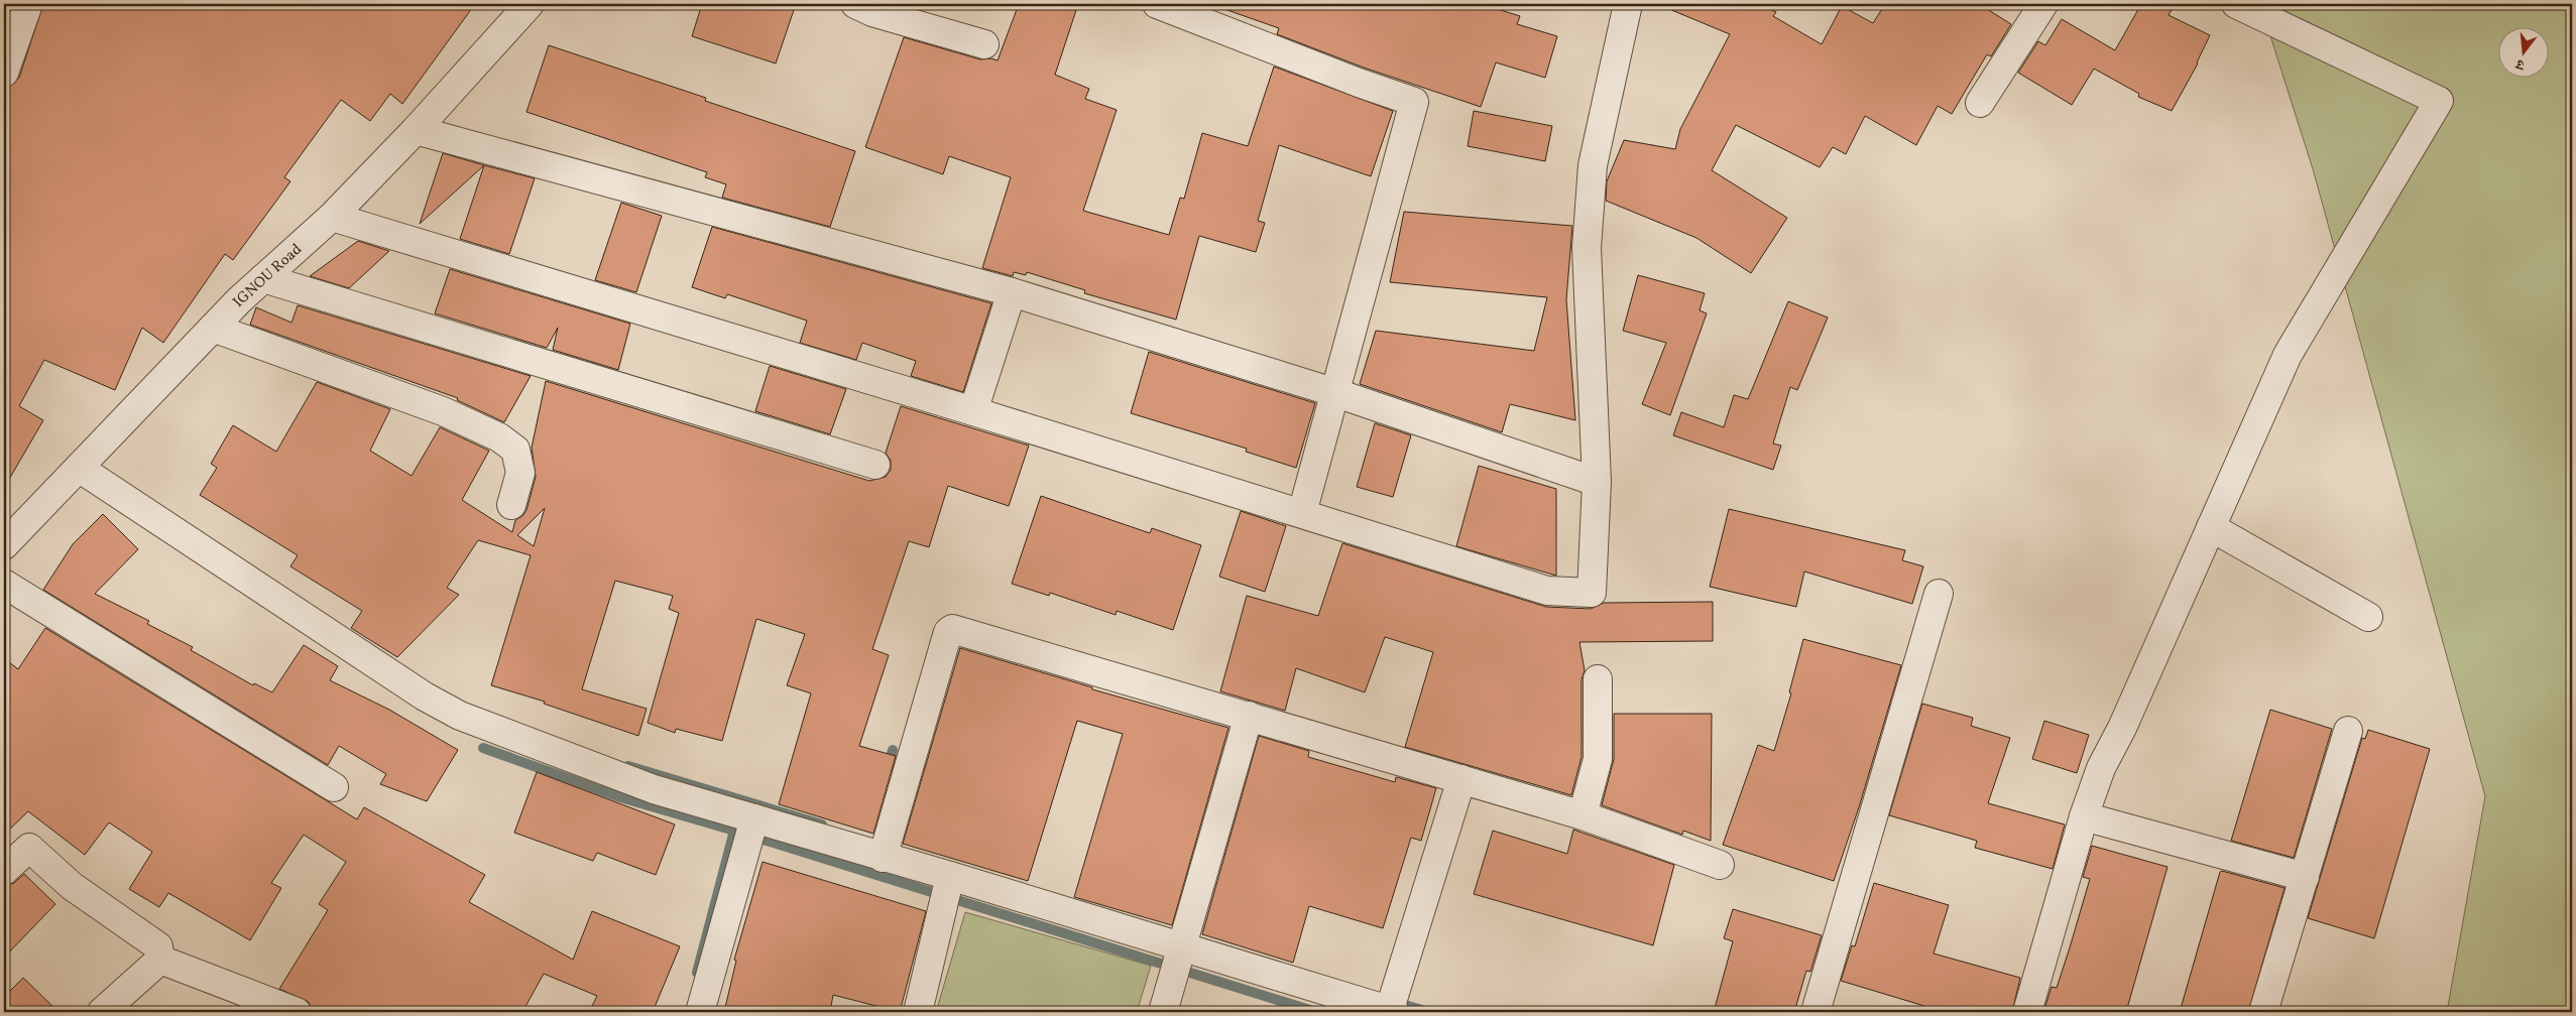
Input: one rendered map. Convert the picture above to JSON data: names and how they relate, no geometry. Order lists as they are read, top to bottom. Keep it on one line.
{"streets":{"street":["IGNOU Road"]},"north":"bottom"}
